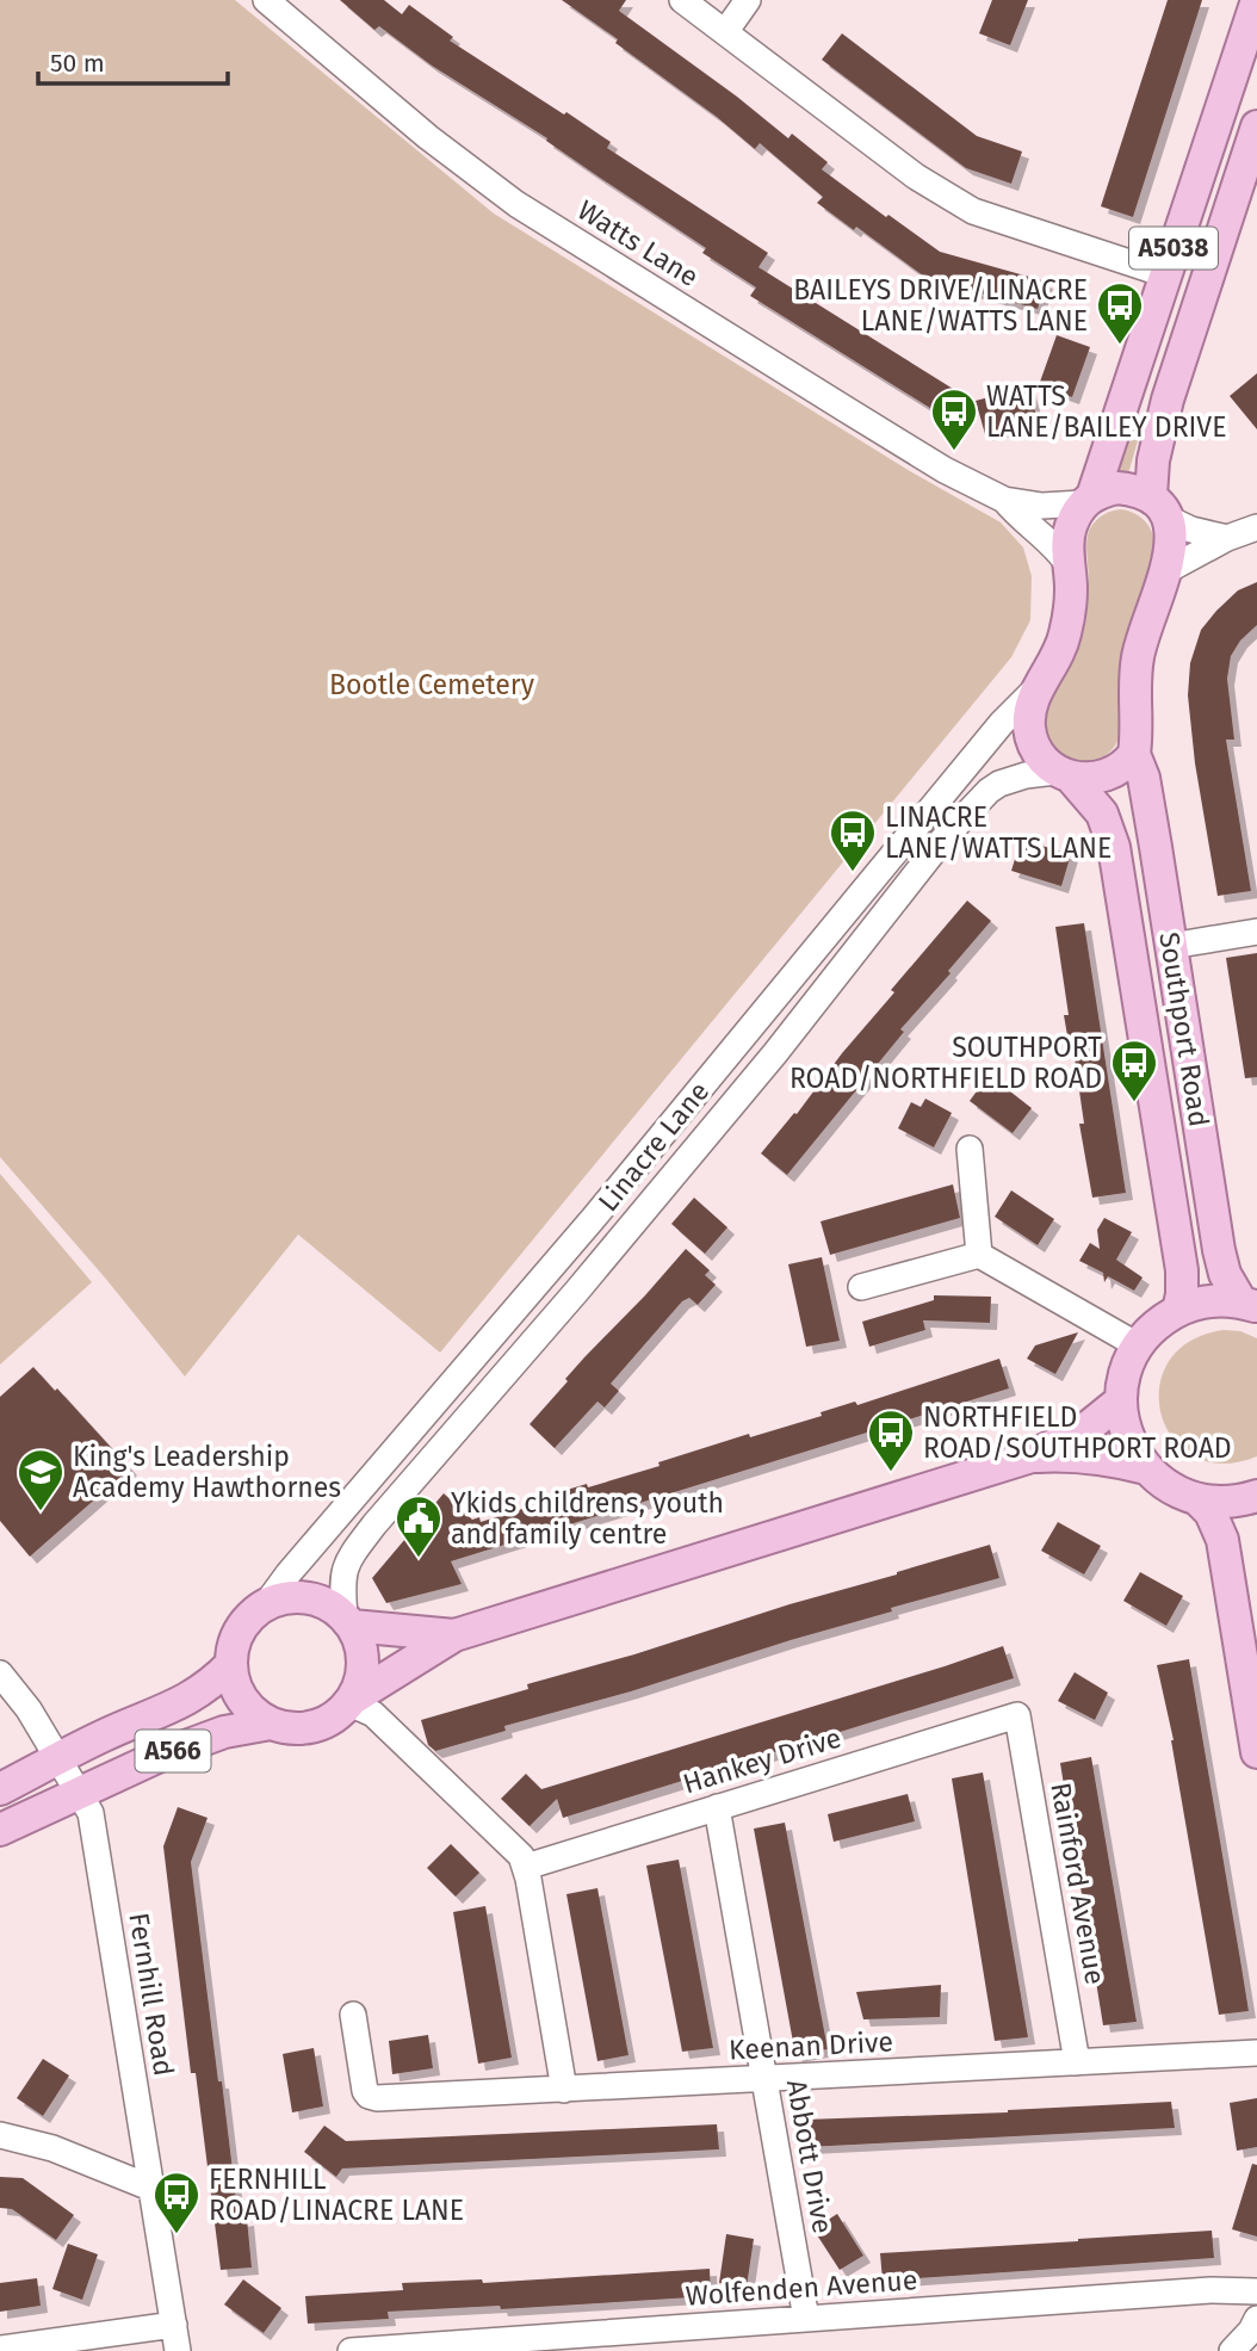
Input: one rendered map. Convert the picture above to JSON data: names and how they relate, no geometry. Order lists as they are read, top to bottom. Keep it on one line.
{"streets":{"main road":["A5038","Southport Road","A566"],"street":["Watts Lane","Linacre Lane","Hankey Drive","Rainford Avenue","Fernhill Road","Keenan Drive","Abbott Drive","Wolfenden Avenue"]},"crossings":[["Watts Lane","A5038"],["A5038","Southport Road"],["A5038","Linacre Lane"],["Southport Road","Linacre Lane"],["Linacre Lane","A566"],["A566","Fernhill Road"],["Hankey Drive","Rainford Avenue"],["Hankey Drive","Abbott Drive"],["Rainford Avenue","Keenan Drive"],["Keenan Drive","Abbott Drive"],["Abbott Drive","Wolfenden Avenue"]],"parks":["Bootle Cemetery"],"places":{"bus stop":["BAILEYS DRIVE/LINACRE LANE/WATTS LANE","WATTS LANE/BAILEY DRIVE","LINACRE LANE/WATTS LANE","SOUTHPORT ROAD/NORTHFIELD ROAD","NORTHFIELD ROAD/SOUTHPORT ROAD","FERNHILL ROAD/LINACRE LANE"],"school or university":["King's Leadership Academy Hawthornes"],"public building":["Ykids childrens, youth and family centre"]},"scale_bar":"50 m"}
